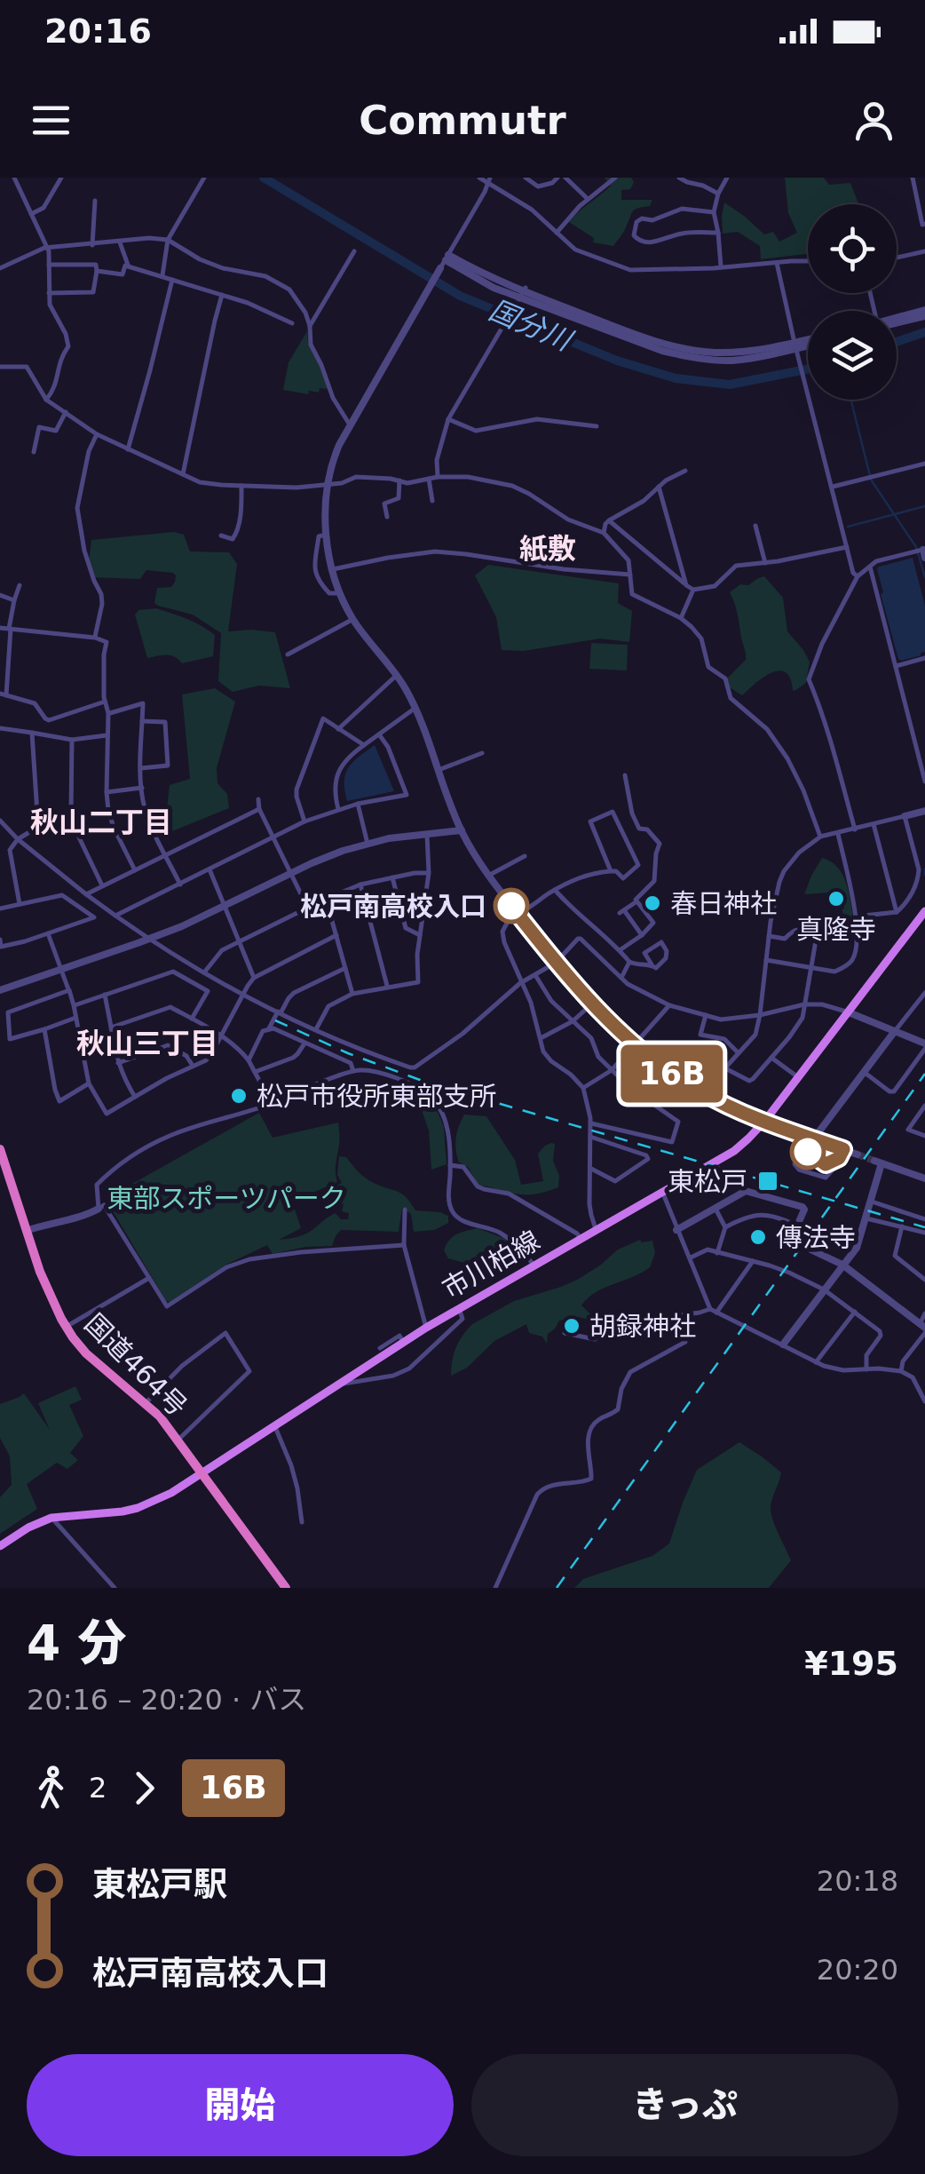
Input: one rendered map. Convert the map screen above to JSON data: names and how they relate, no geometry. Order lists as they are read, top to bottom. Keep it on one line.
{"streets":{"highway":["国道464号"],"main road":["市川柏線"]},"crossings":[["市川柏線","国道464号"]],"districts":["紙敷","秋山二丁目","秋山三丁目"],"water":["国分川"],"parks":["東部スポーツパーク"],"places":{"other":["真隆寺","春日神社","松戸南高校入口","松戸市役所東部支所","傳法寺","胡録神社"],"transit":["東松戸"]},"lines":["bus line 16B"],"page":{"status":"20:16","header":"Commutr","on_map":"16B","heading":["4 分","20:16 – 20:20 · バス","¥195"],"legs":["2","16B"],"list":[{"name":"東松戸駅","value":"20:18"},{"name":"松戸南高校入口","value":"20:20"}],"buttons":["開始","きっぷ"]}}
